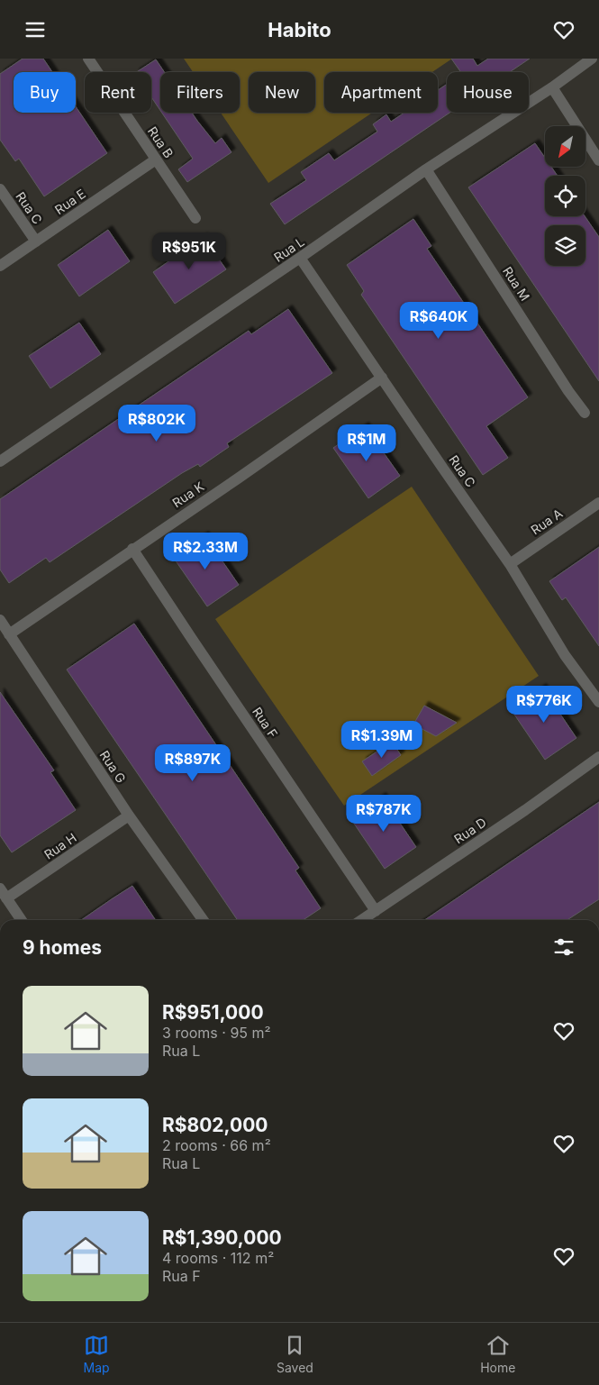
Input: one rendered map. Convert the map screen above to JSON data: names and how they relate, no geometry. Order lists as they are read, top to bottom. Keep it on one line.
{"streets":{"street":["Rua B","Rua E","Rua C","Rua L","Rua M","Rua K","Rua A","Rua F","Rua G","Rua D","Rua H"]},"crossings":[["Rua B","Rua E"],["Rua E","Rua C"],["Rua C","Rua L"],["Rua C","Rua K"],["Rua C","Rua A"],["Rua L","Rua M"],["Rua K","Rua F"],["Rua K","Rua G"],["Rua F","Rua D"],["Rua G","Rua H"]],"north":"bottom left","page":{"header":"Habito","chip":["Buy","Rent","Filters","New","Apartment","House"],"price":["R$951K","R$640K","R$802K","R$1M","R$2.33M","R$776K","R$1.39M","R$897K","R$787K"],"heading":"9 homes","list":[{"name":"R$951,000","note":"3 rooms · 95 m² · Rua L"},{"name":"R$802,000","note":"2 rooms · 66 m² · Rua L"},{"name":"R$1,390,000","note":"4 rooms · 112 m² · Rua F"}],"tabs":["Map","Saved","Home"]}}
